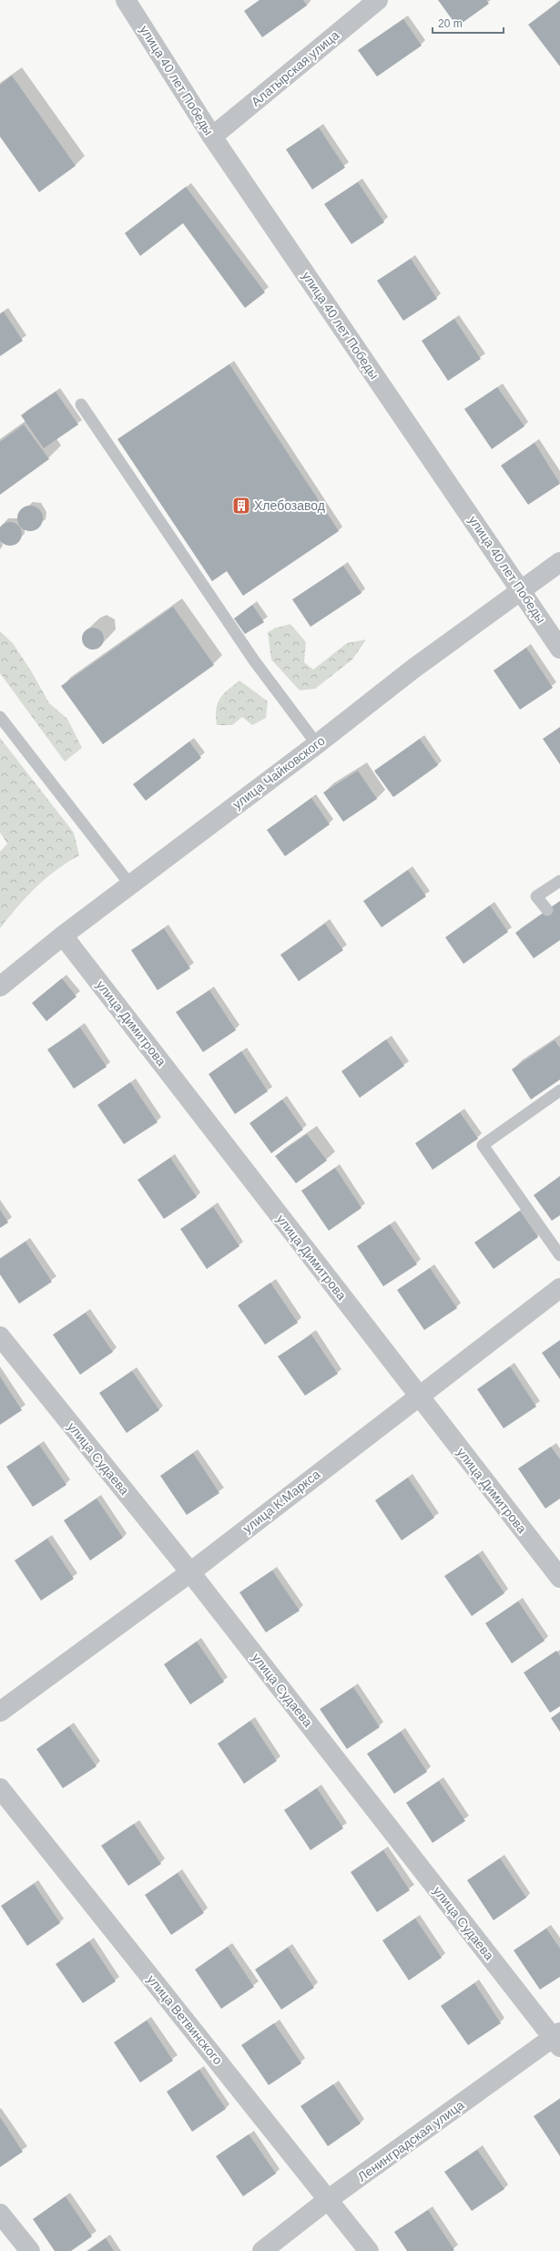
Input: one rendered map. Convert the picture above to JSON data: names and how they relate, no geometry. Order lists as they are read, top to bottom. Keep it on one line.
{"streets":{"street":["Алатырская улица","улица 40 лет Победы","улица Чайковского","улица Димитрова","улица Судаева","улица К.Маркса","улица Ветвинского","Ленинградская улица"]},"crossings":[["Алатырская улица","улица 40 лет Победы"],["улица 40 лет Победы","улица Чайковского"],["улица Чайковского","улица Димитрова"],["улица Димитрова","улица К.Маркса"],["улица Судаева","улица К.Маркса"],["улица Судаева","Ленинградская улица"],["улица Ветвинского","Ленинградская улица"]],"places":{"building":["Хлебозавод"]},"scale_bar":"20 m"}
